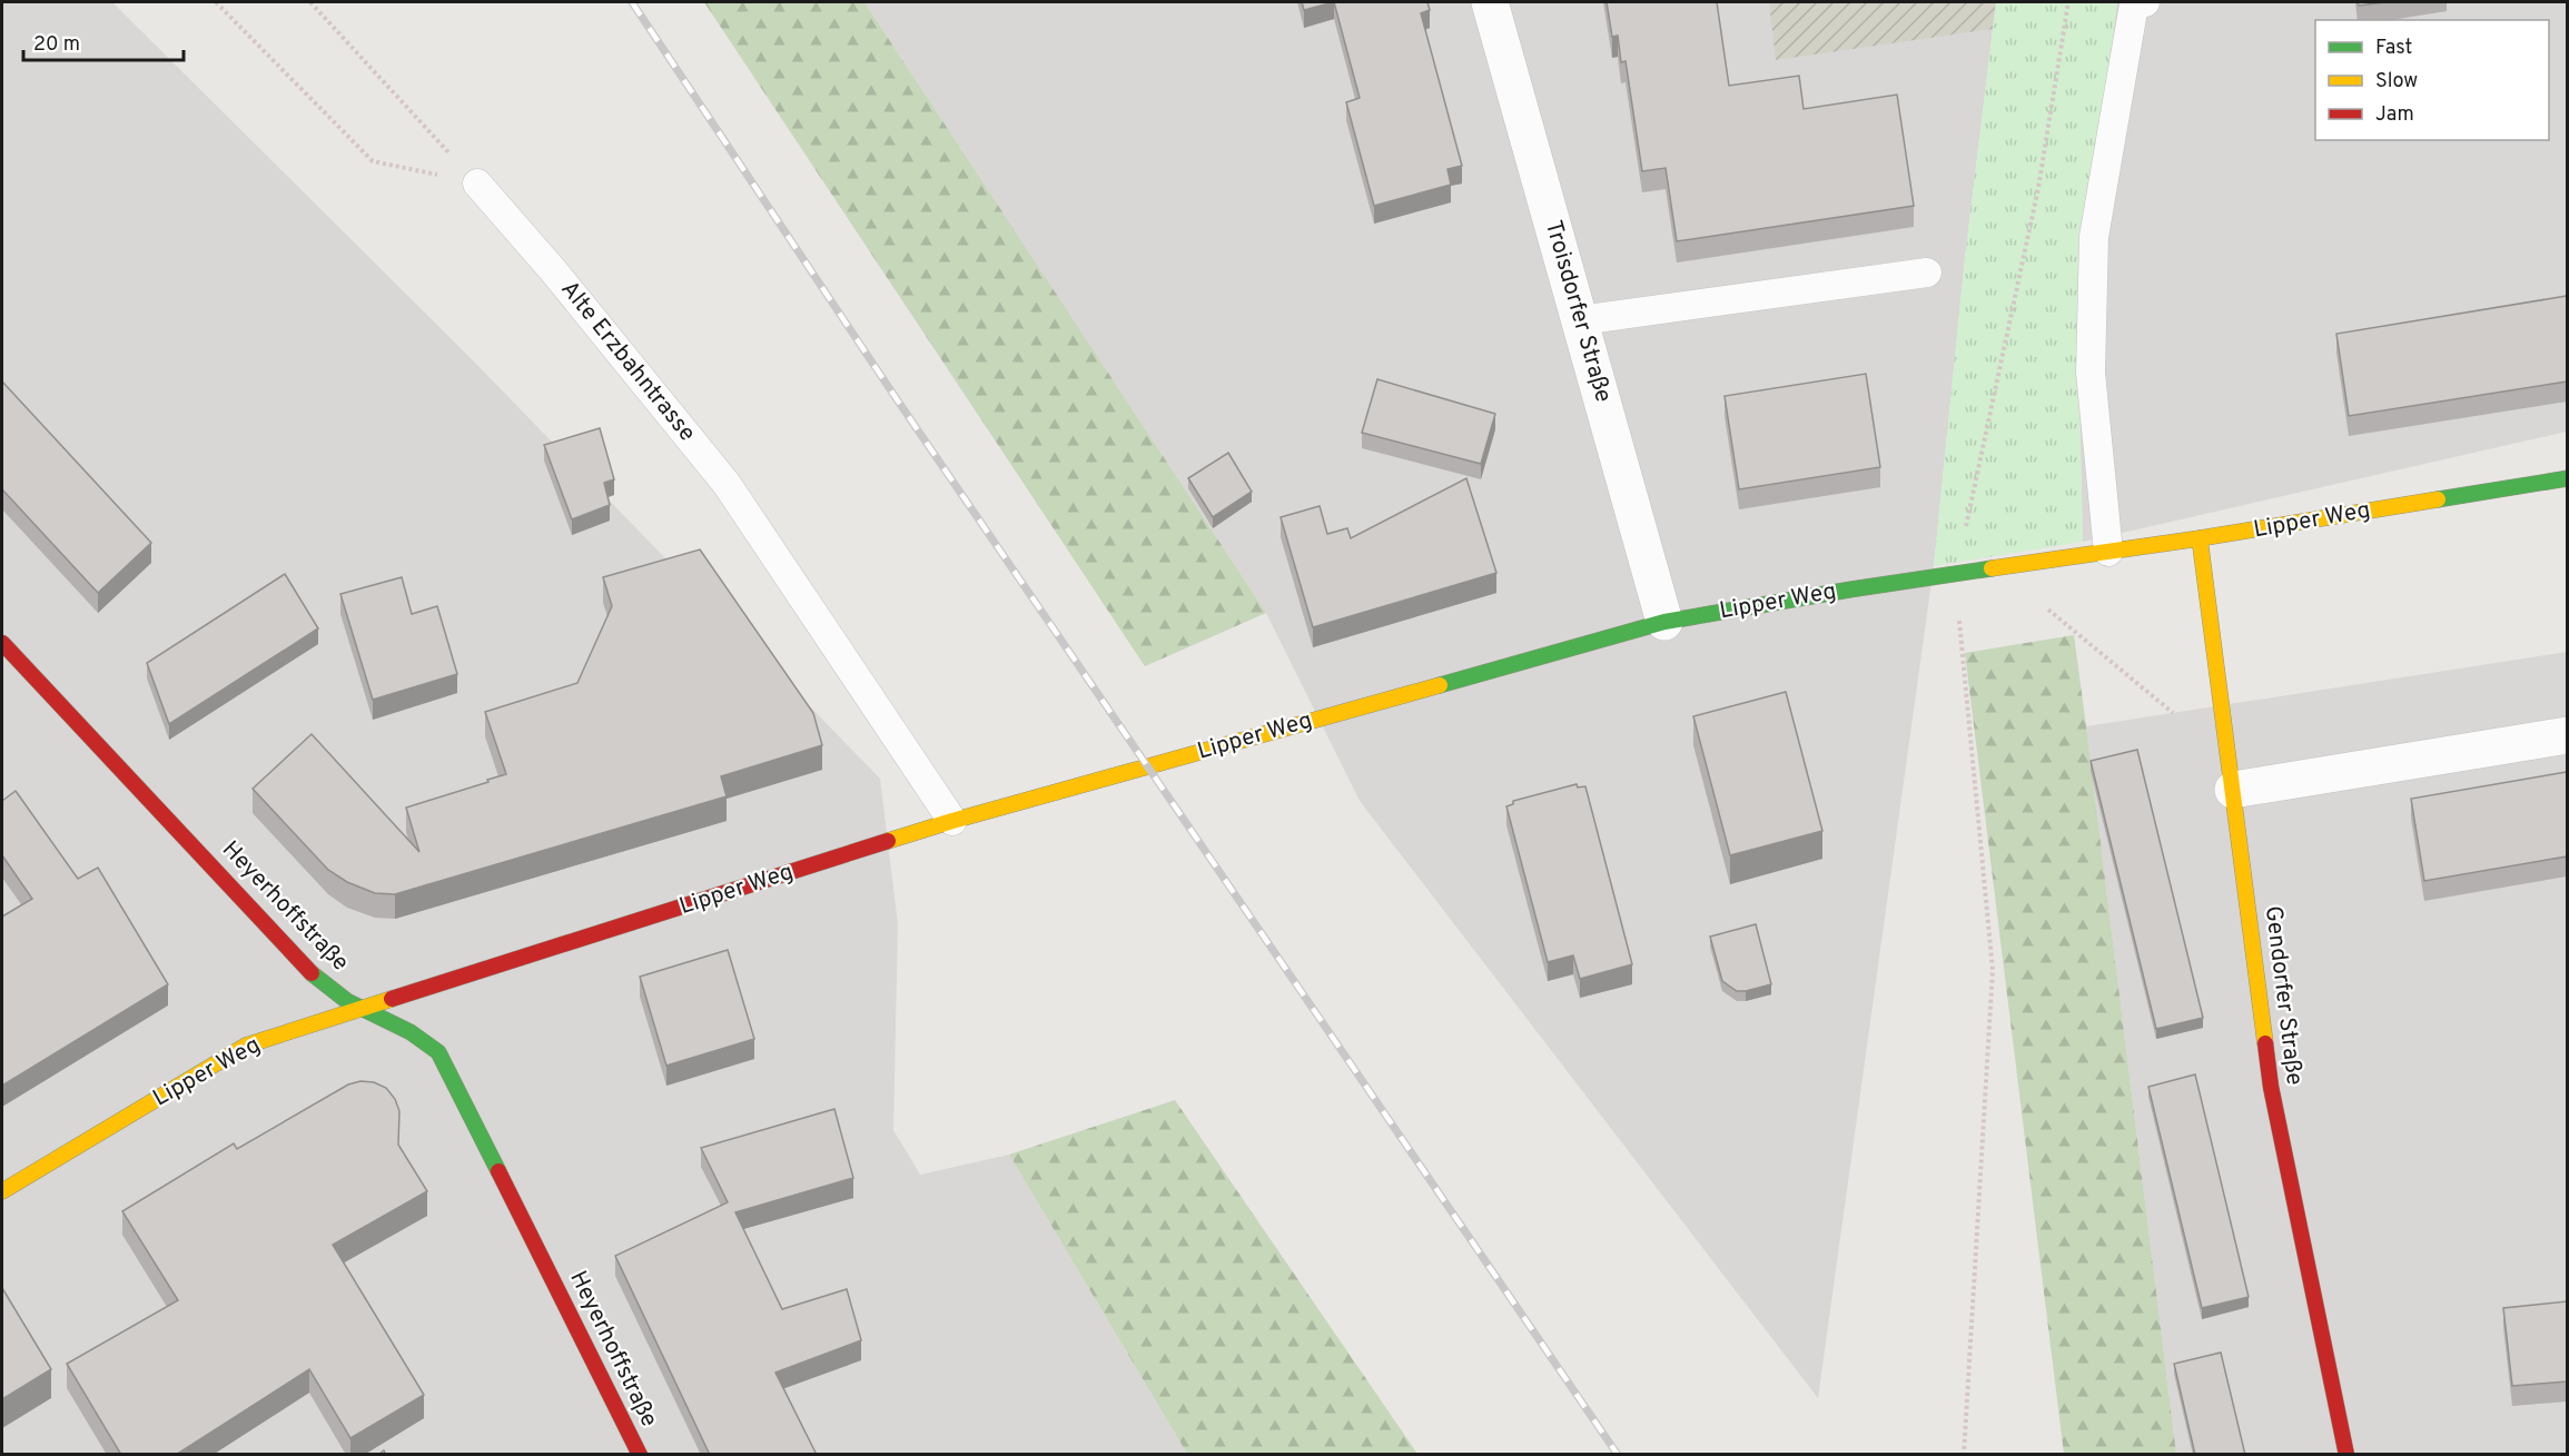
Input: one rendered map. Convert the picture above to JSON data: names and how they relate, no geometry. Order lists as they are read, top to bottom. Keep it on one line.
{"streets":{"street":["Troisdorfer Straße","Lipper Weg","Heyerhoffstraße","Gendorfer Straße"],"lane":["Alte Erzbahntrasse"]},"crossings":[["Troisdorfer Straße","Lipper Weg"],["Alte Erzbahntrasse","Lipper Weg"],["Lipper Weg","Heyerhoffstraße"],["Lipper Weg","Gendorfer Straße"]],"legend":["Fast","Slow","Jam"],"scale_bar":"20 m"}
